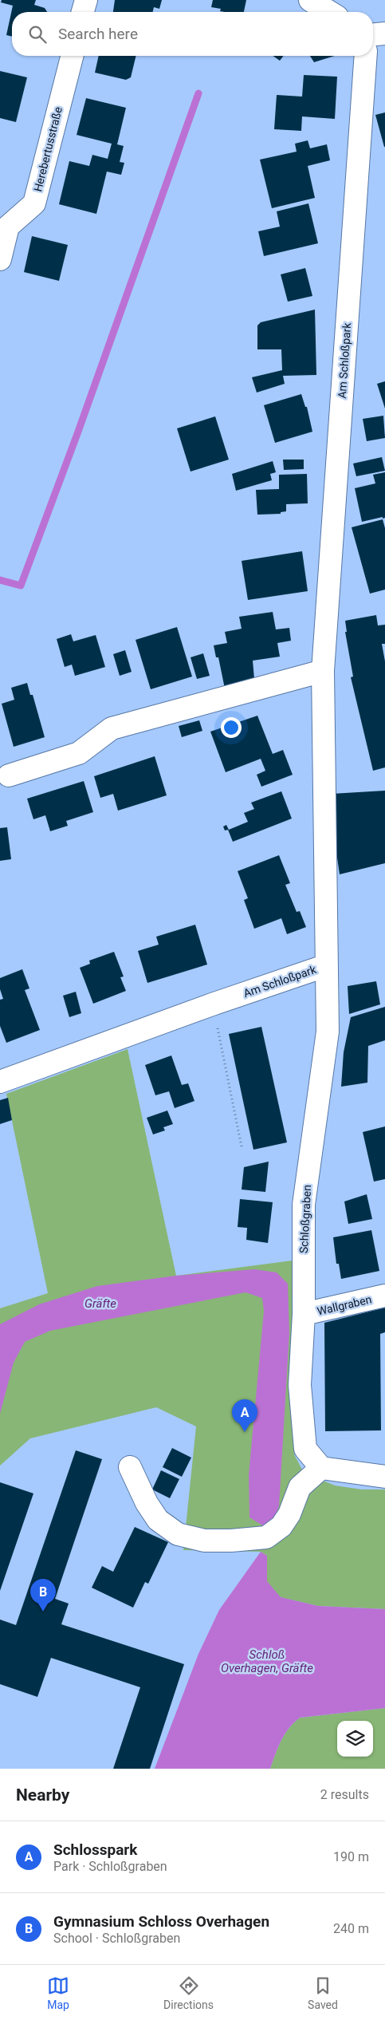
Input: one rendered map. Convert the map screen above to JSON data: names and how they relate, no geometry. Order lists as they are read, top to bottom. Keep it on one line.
{"streets":{"street":["Herebertusstraße","Am Schloßpark","Schloßgraben","Wallgraben"]},"crossings":[["Am Schloßpark","Schloßgraben"],["Schloßgraben","Wallgraben"]],"water":["Gräfte","Schloß Overhagen, Gräfte"],"page":{"search":"Search here","pins":["A","B"],"heading":["Nearby","2 results"],"list":[{"mark":"A","name":"Schlosspark","note":"Park · Schloßgraben","value":"190 m"},{"mark":"B","name":"Gymnasium Schloss Overhagen","note":"School · Schloßgraben","value":"240 m"}],"nav":["Map","Directions","Saved"]}}
